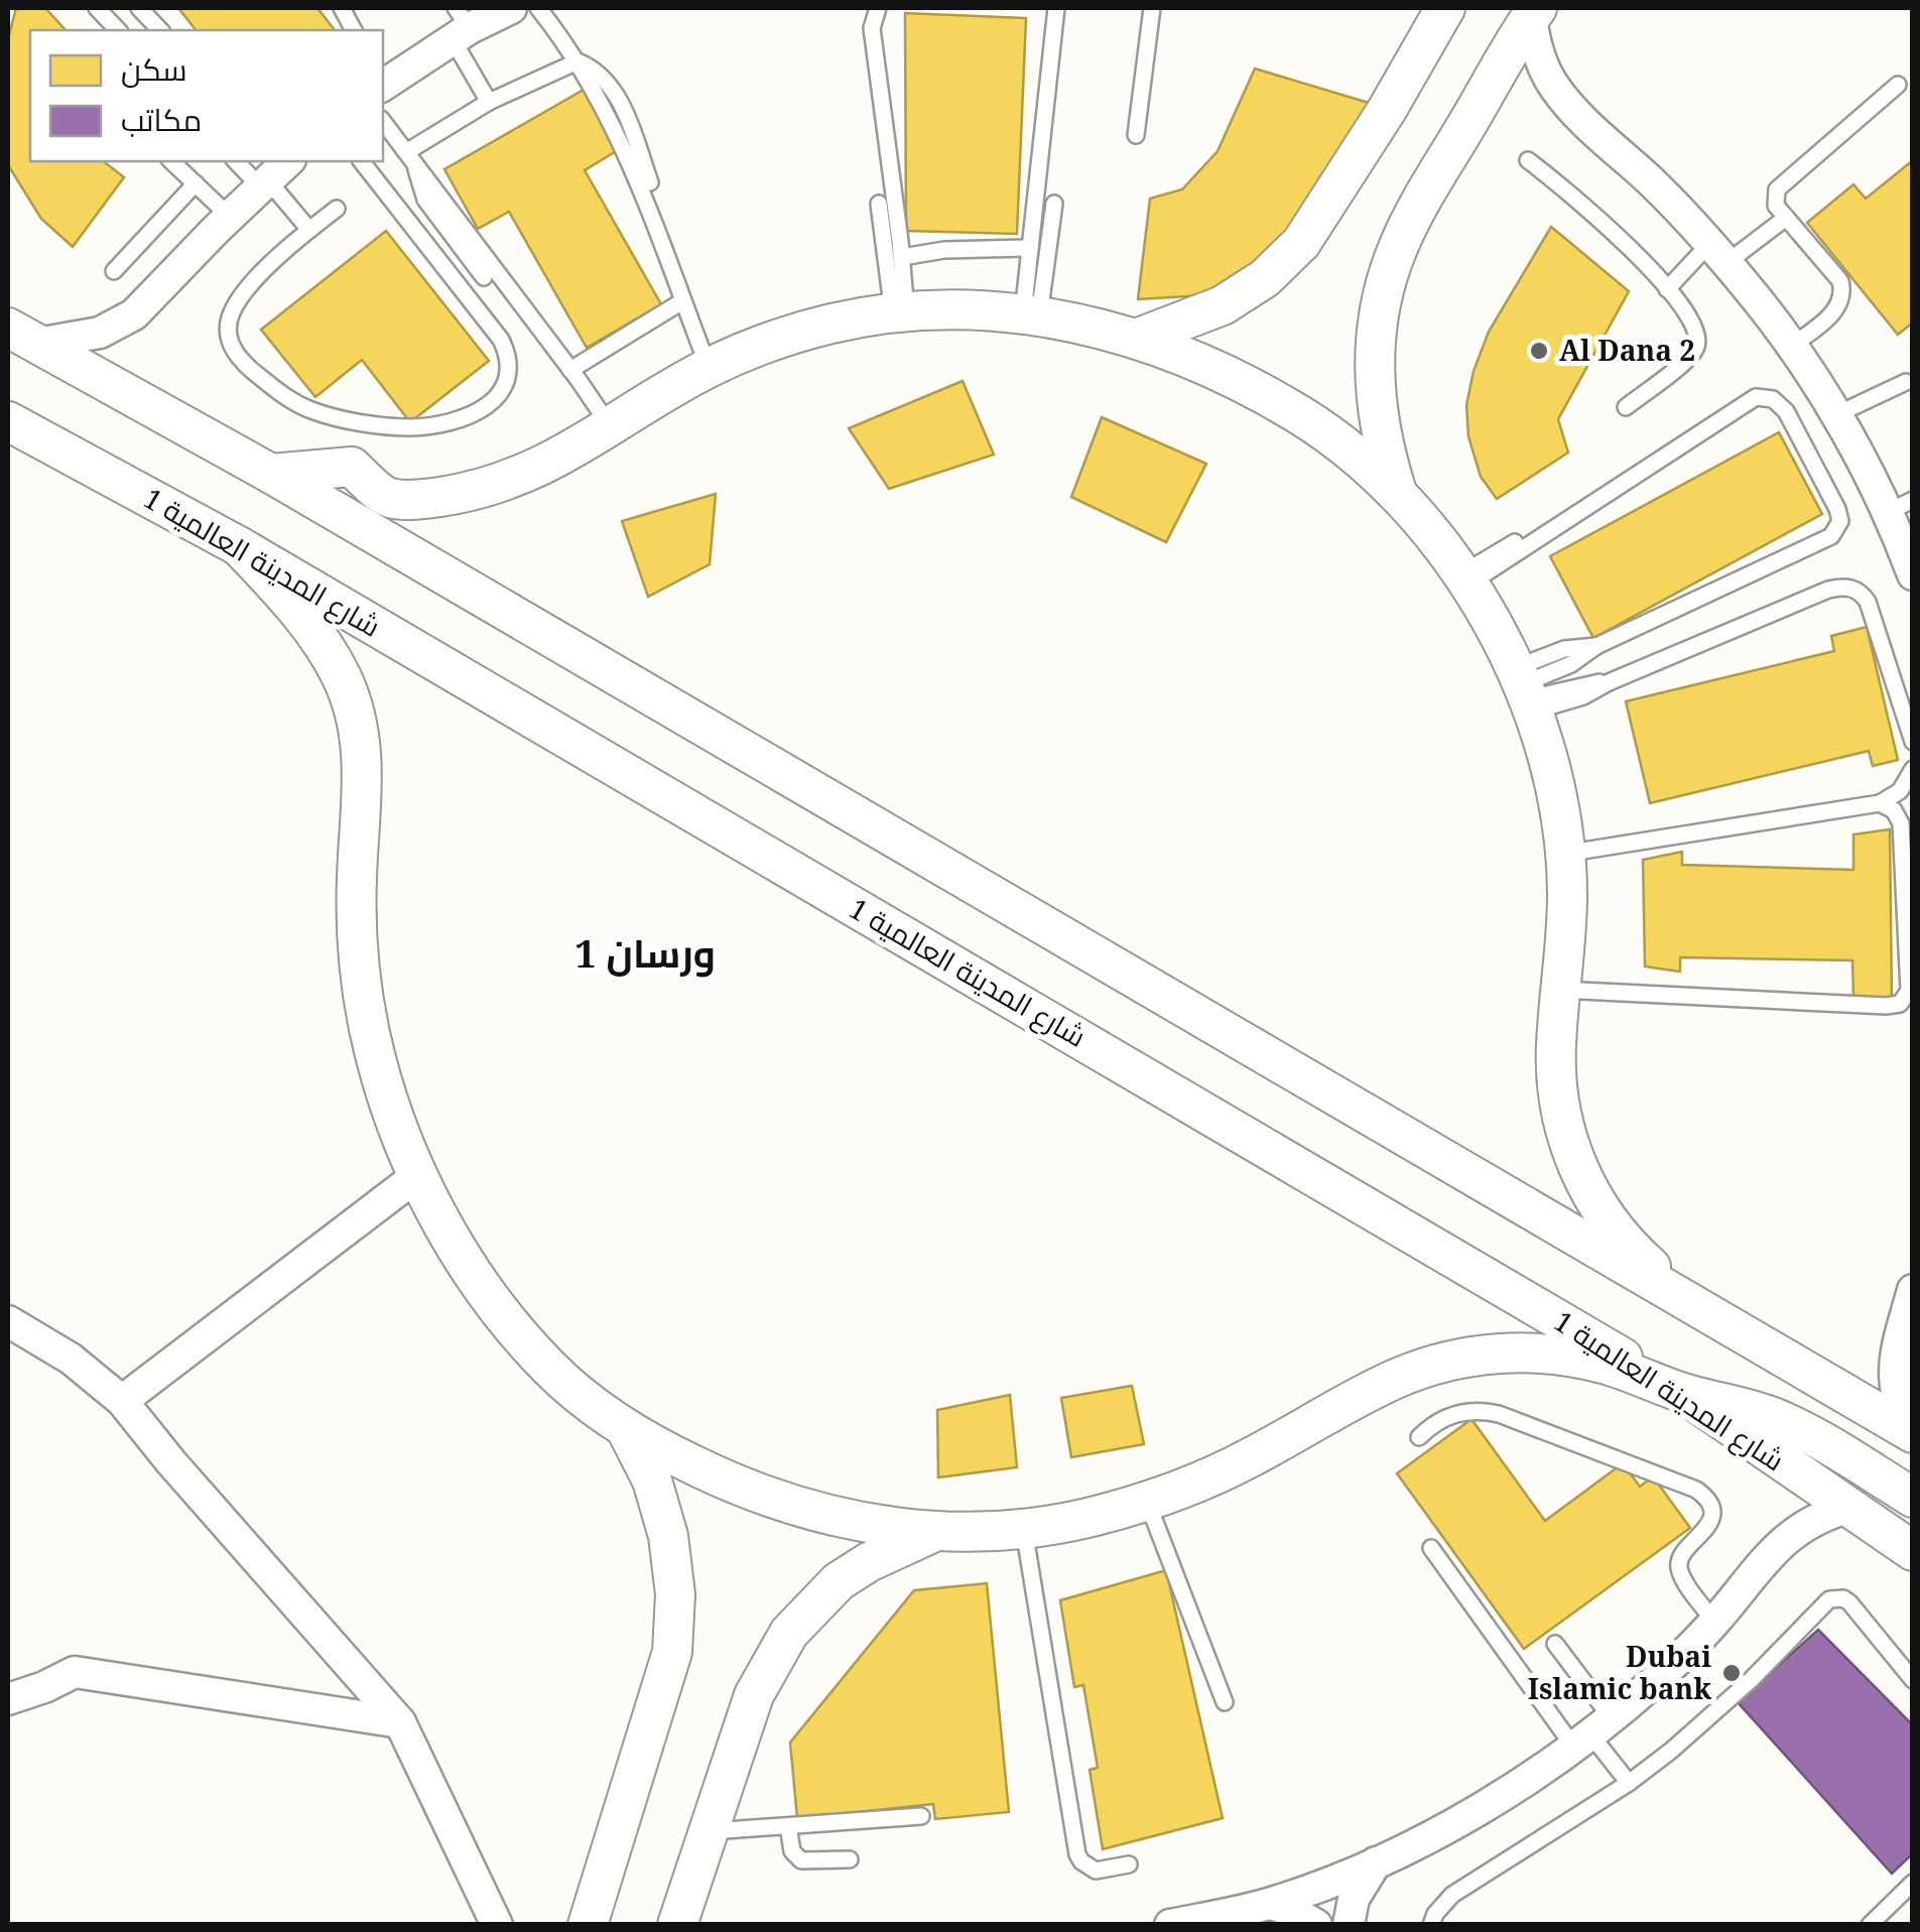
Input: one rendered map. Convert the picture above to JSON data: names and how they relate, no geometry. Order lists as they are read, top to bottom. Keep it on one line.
{"streets":{"street":["شارع المدينة العالمية 1"]},"districts":["ورسان 1"],"places":["Al Dana 2","Dubai Islamic bank"],"legend":["سكن","مكاتب"]}
